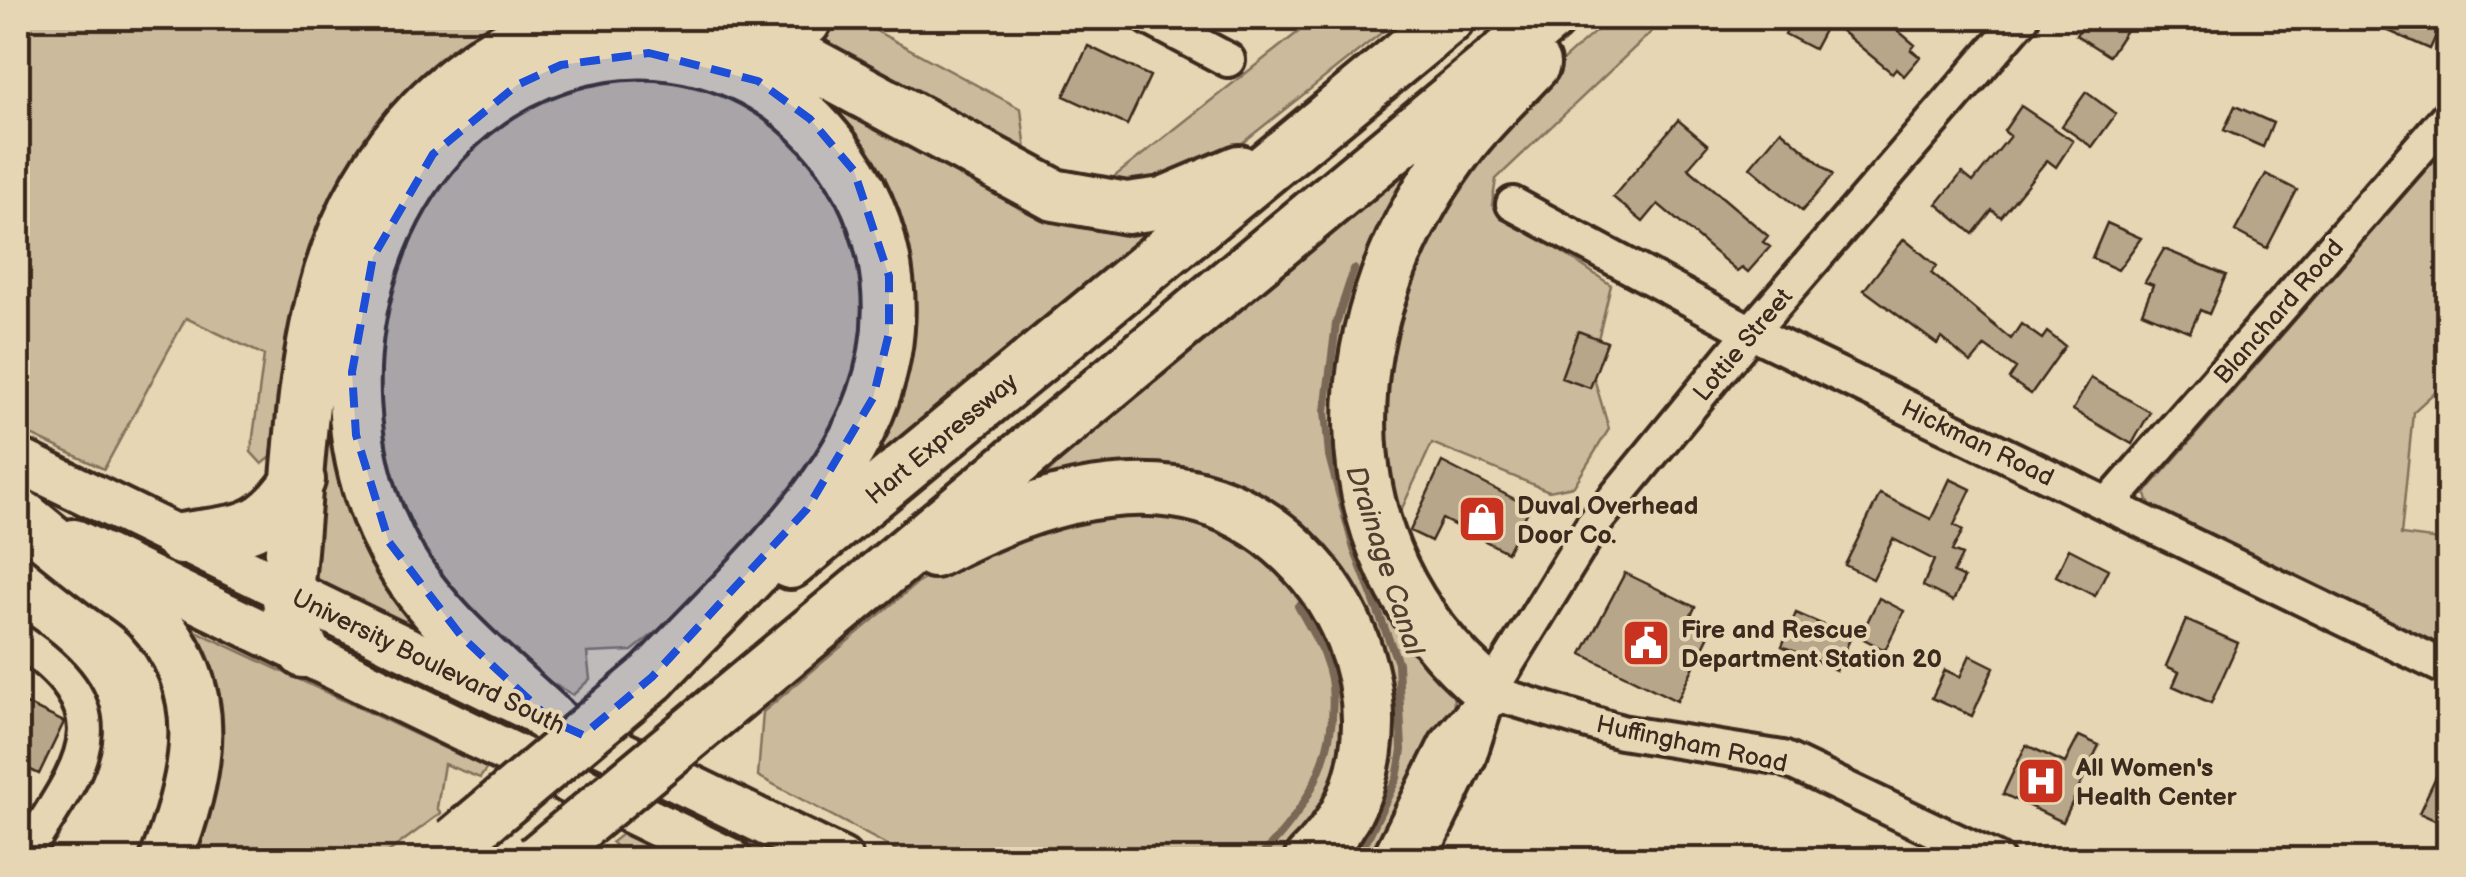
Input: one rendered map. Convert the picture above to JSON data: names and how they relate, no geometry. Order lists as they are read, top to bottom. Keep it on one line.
{"streets":{"highway":["Hart Expressway"],"main road":["University Boulevard South"],"street":["Blanchard Road","Lottie Street","Hickman Road","Huffingham Road"]},"crossings":[["Blanchard Road","Hickman Road"],["Lottie Street","Hickman Road"],["Lottie Street","Huffingham Road"]],"water":["Drainage Canal"],"places":{"shop":["Duval Overhead Door Co."],"public building":["Fire and Rescue Department Station 20"],"hospital":["All Women's Health Center"]}}
